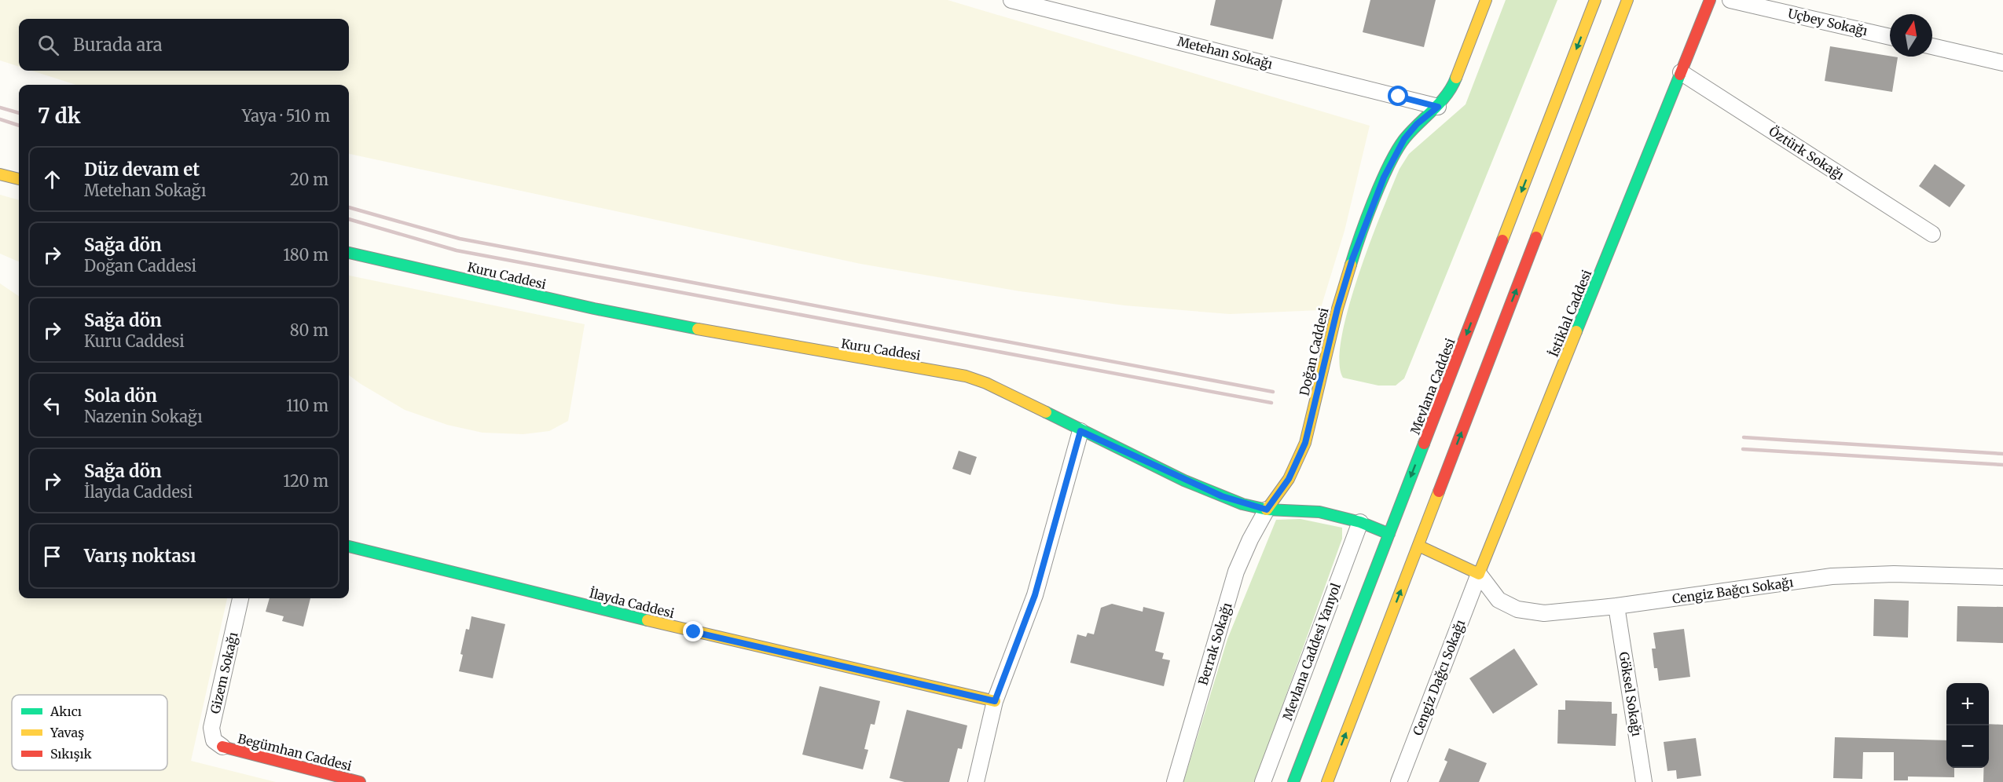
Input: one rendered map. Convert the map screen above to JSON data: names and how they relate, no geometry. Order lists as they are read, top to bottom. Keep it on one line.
{"streets":{"street":["Uçbey Sokağı","Metehan Sokağı","Öztürk Sokağı","Kuru Caddesi","İstiklal Caddesi","Doğan Caddesi","Mevlana Caddesi","Cengiz Bağcı Sokağı","İlayda Caddesi","Berrak Sokağı","Mevlana Caddesi Yanyol","Gizem Sokağı","Cengiz Dağcı Sokağı","Göksel Sokağı","Begümhan Caddesi"]},"crossings":[["Metehan Sokağı","Doğan Caddesi"],["Öztürk Sokağı","İstiklal Caddesi"],["Kuru Caddesi","Doğan Caddesi"],["Kuru Caddesi","Mevlana Caddesi"],["Kuru Caddesi","Berrak Sokağı"],["Kuru Caddesi","Mevlana Caddesi Yanyol"],["İstiklal Caddesi","Cengiz Bağcı Sokağı"],["İstiklal Caddesi","Cengiz Dağcı Sokağı"],["Doğan Caddesi","Berrak Sokağı"],["Cengiz Bağcı Sokağı","Cengiz Dağcı Sokağı"],["Cengiz Bağcı Sokağı","Göksel Sokağı"],["Gizem Sokağı","Begümhan Caddesi"]],"legend":["Akıcı","Yavaş","Sıkışık"],"north":"top","page":{"search":"Burada ara","heading":["7 dk","Yaya · 510 m"],"list":[["Düz devam et","Metehan Sokağı","20 m"],["Sağa dön","Doğan Caddesi","180 m"],["Sağa dön","Kuru Caddesi","80 m"],["Sola dön","Nazenin Sokağı","110 m"],["Sağa dön","İlayda Caddesi","120 m"],"Varış noktası"],"map_buttons":["+","−"]}}
